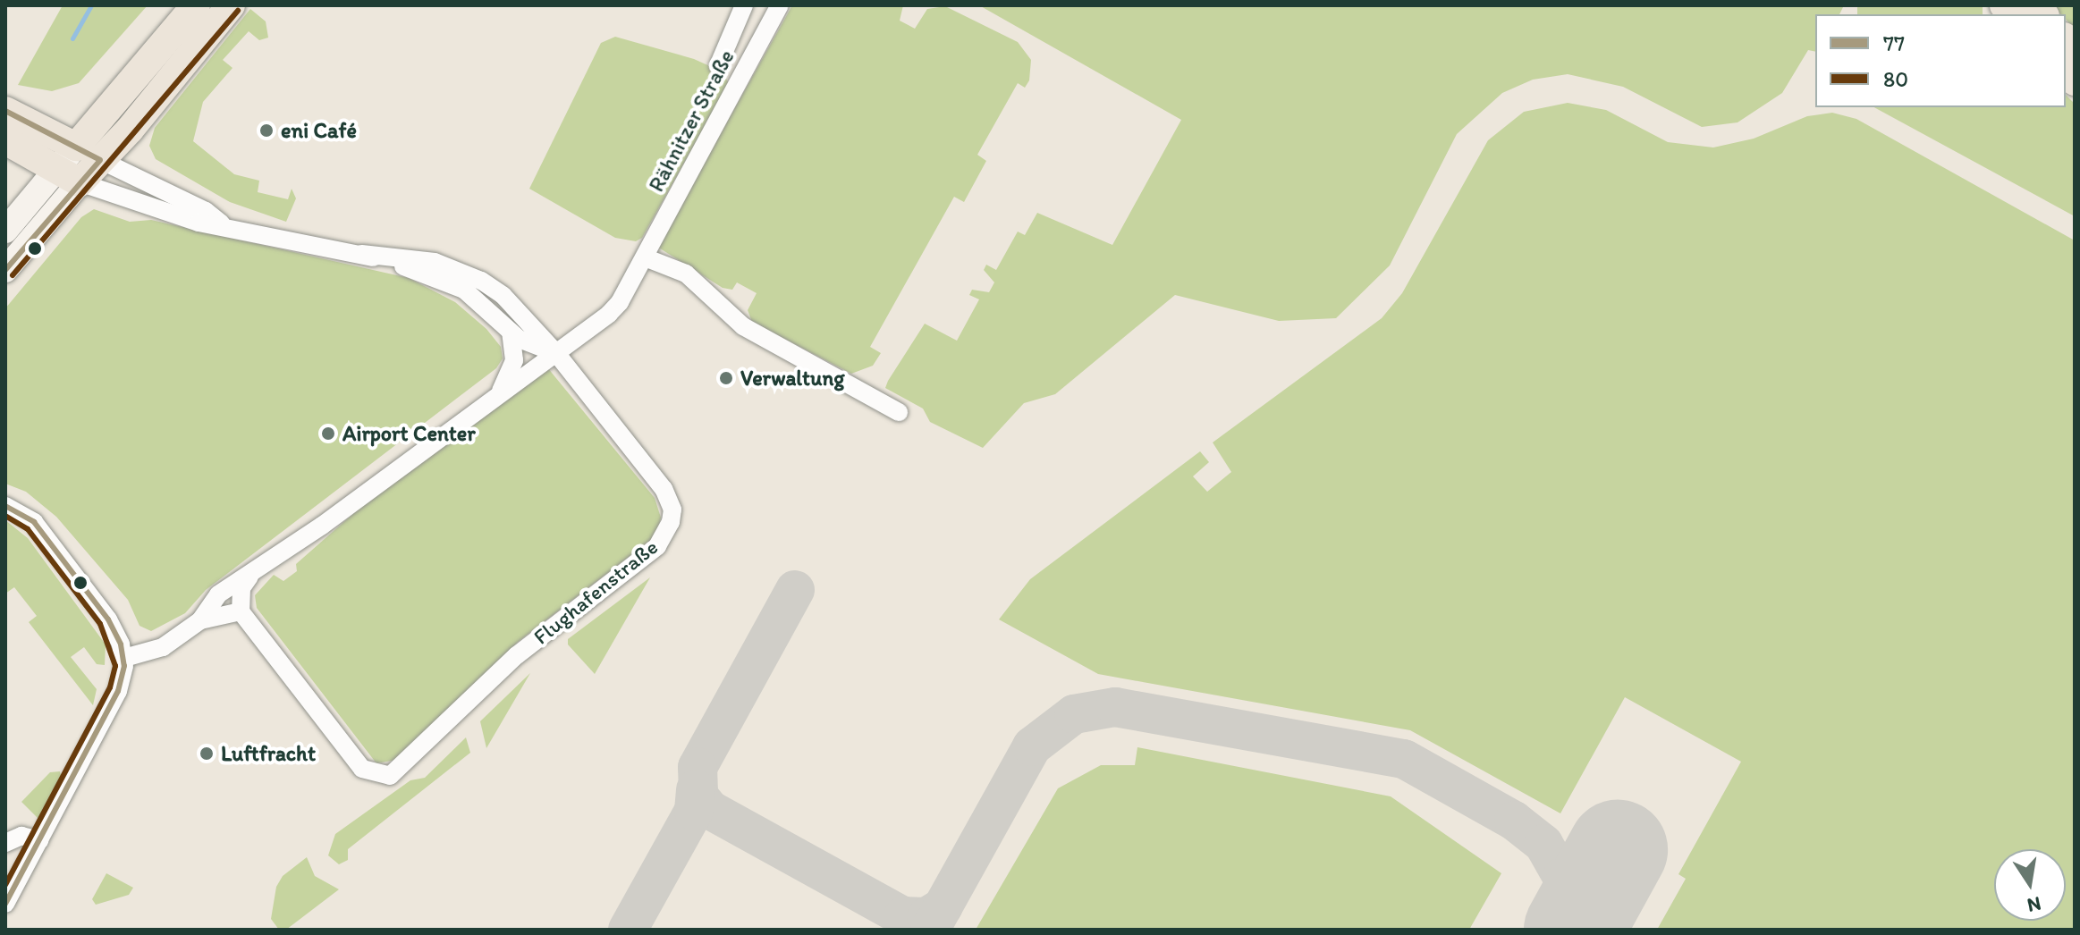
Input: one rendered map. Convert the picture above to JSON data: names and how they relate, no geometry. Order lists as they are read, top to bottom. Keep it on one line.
{"streets":{"main road":["Flughafenstraße"],"street":["Rähnitzer Straße"]},"crossings":[["Rähnitzer Straße","Flughafenstraße"]],"places":["eni Café","Verwaltung","Airport Center","Luftfracht"],"lines":["transit line 80","transit line 77"],"legend":["77","80"],"north":"bottom"}
